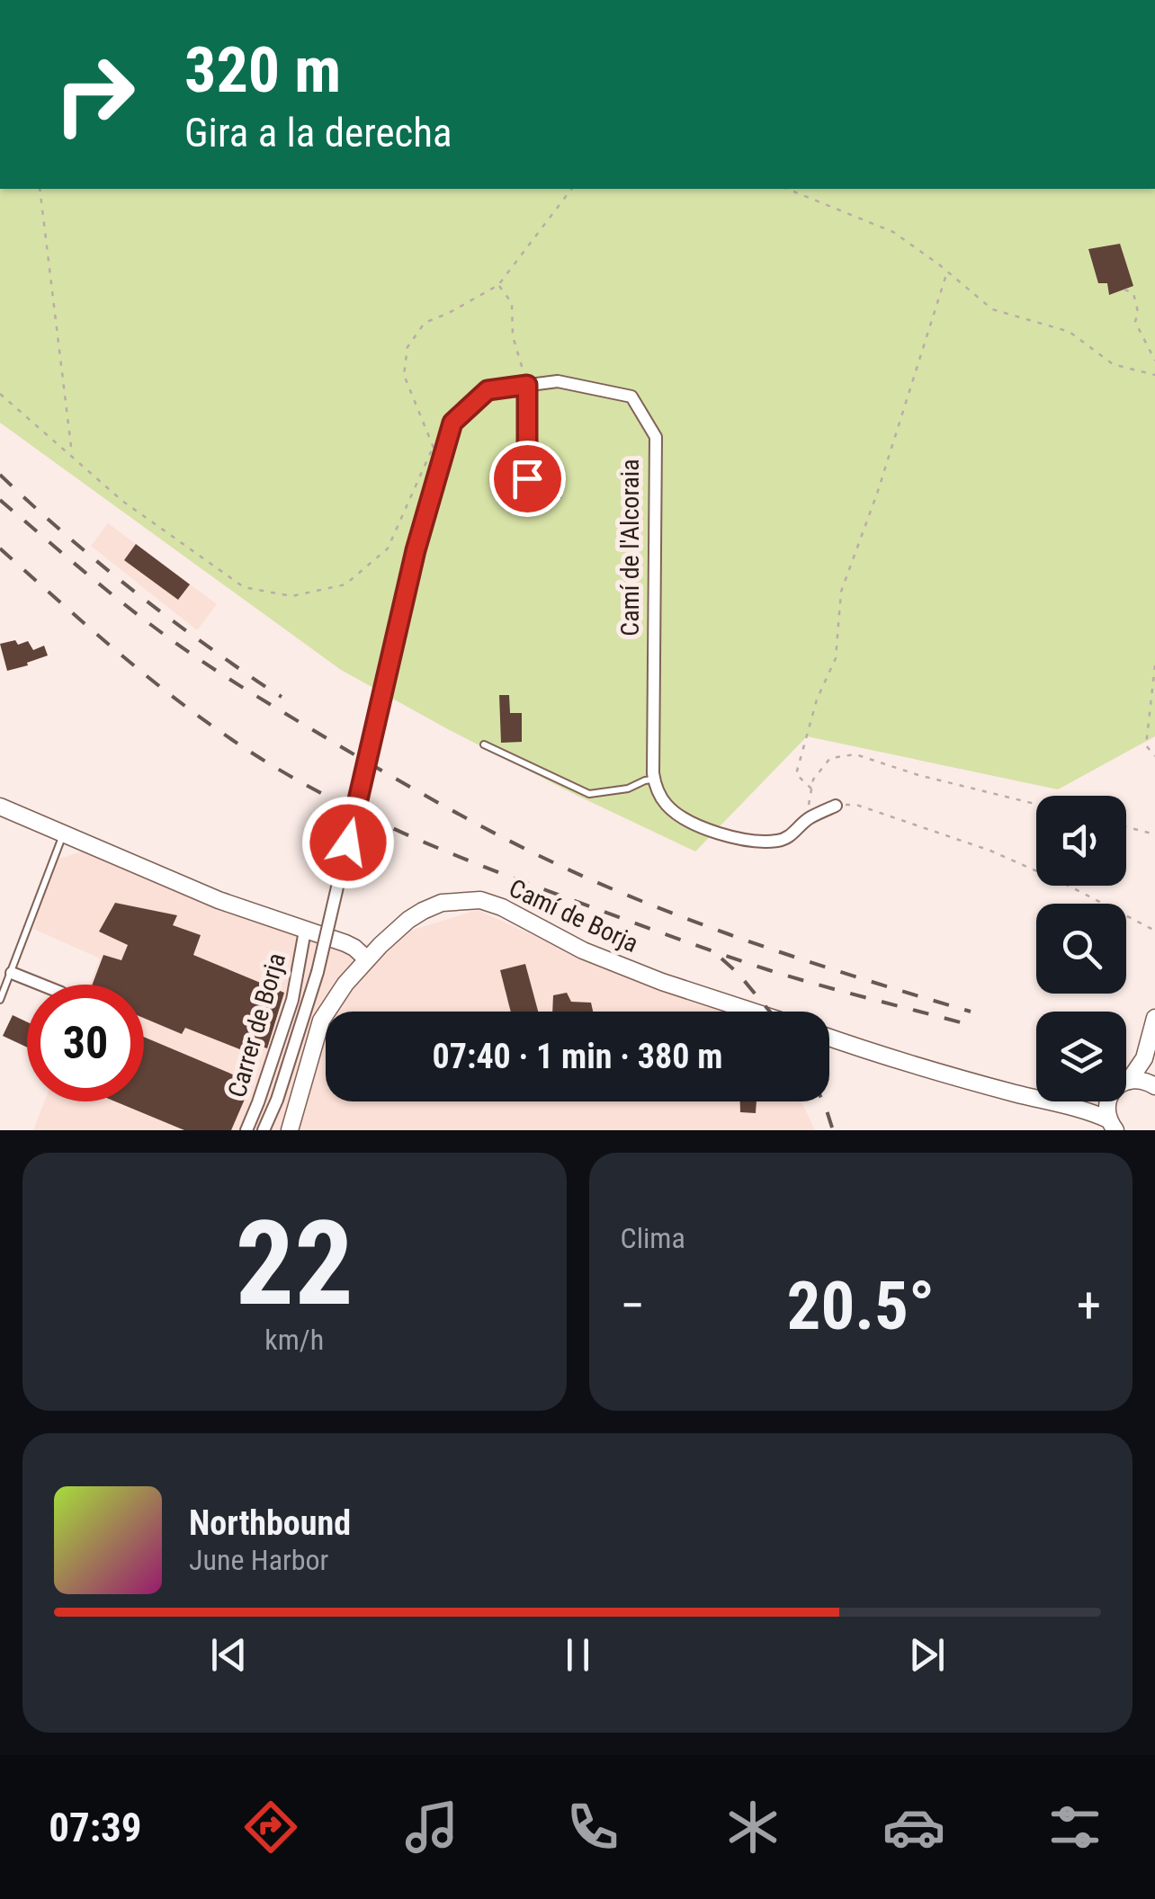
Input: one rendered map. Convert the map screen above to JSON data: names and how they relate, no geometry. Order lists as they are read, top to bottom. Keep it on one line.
{"streets":{"street":["Camí de l'Alcoraia","Camí de Borja","Carrer de Borja"]},"page":{"turn":["320 m","Gira a la derecha"],"limit":"30","trip":"07:40 · 1 min · 380 m","tile":[["22","km/h"],"Clima"],"heat":["−","20.5°","+"],"song":["Northbound","June Harbor"],"tabs":"07:39"}}
